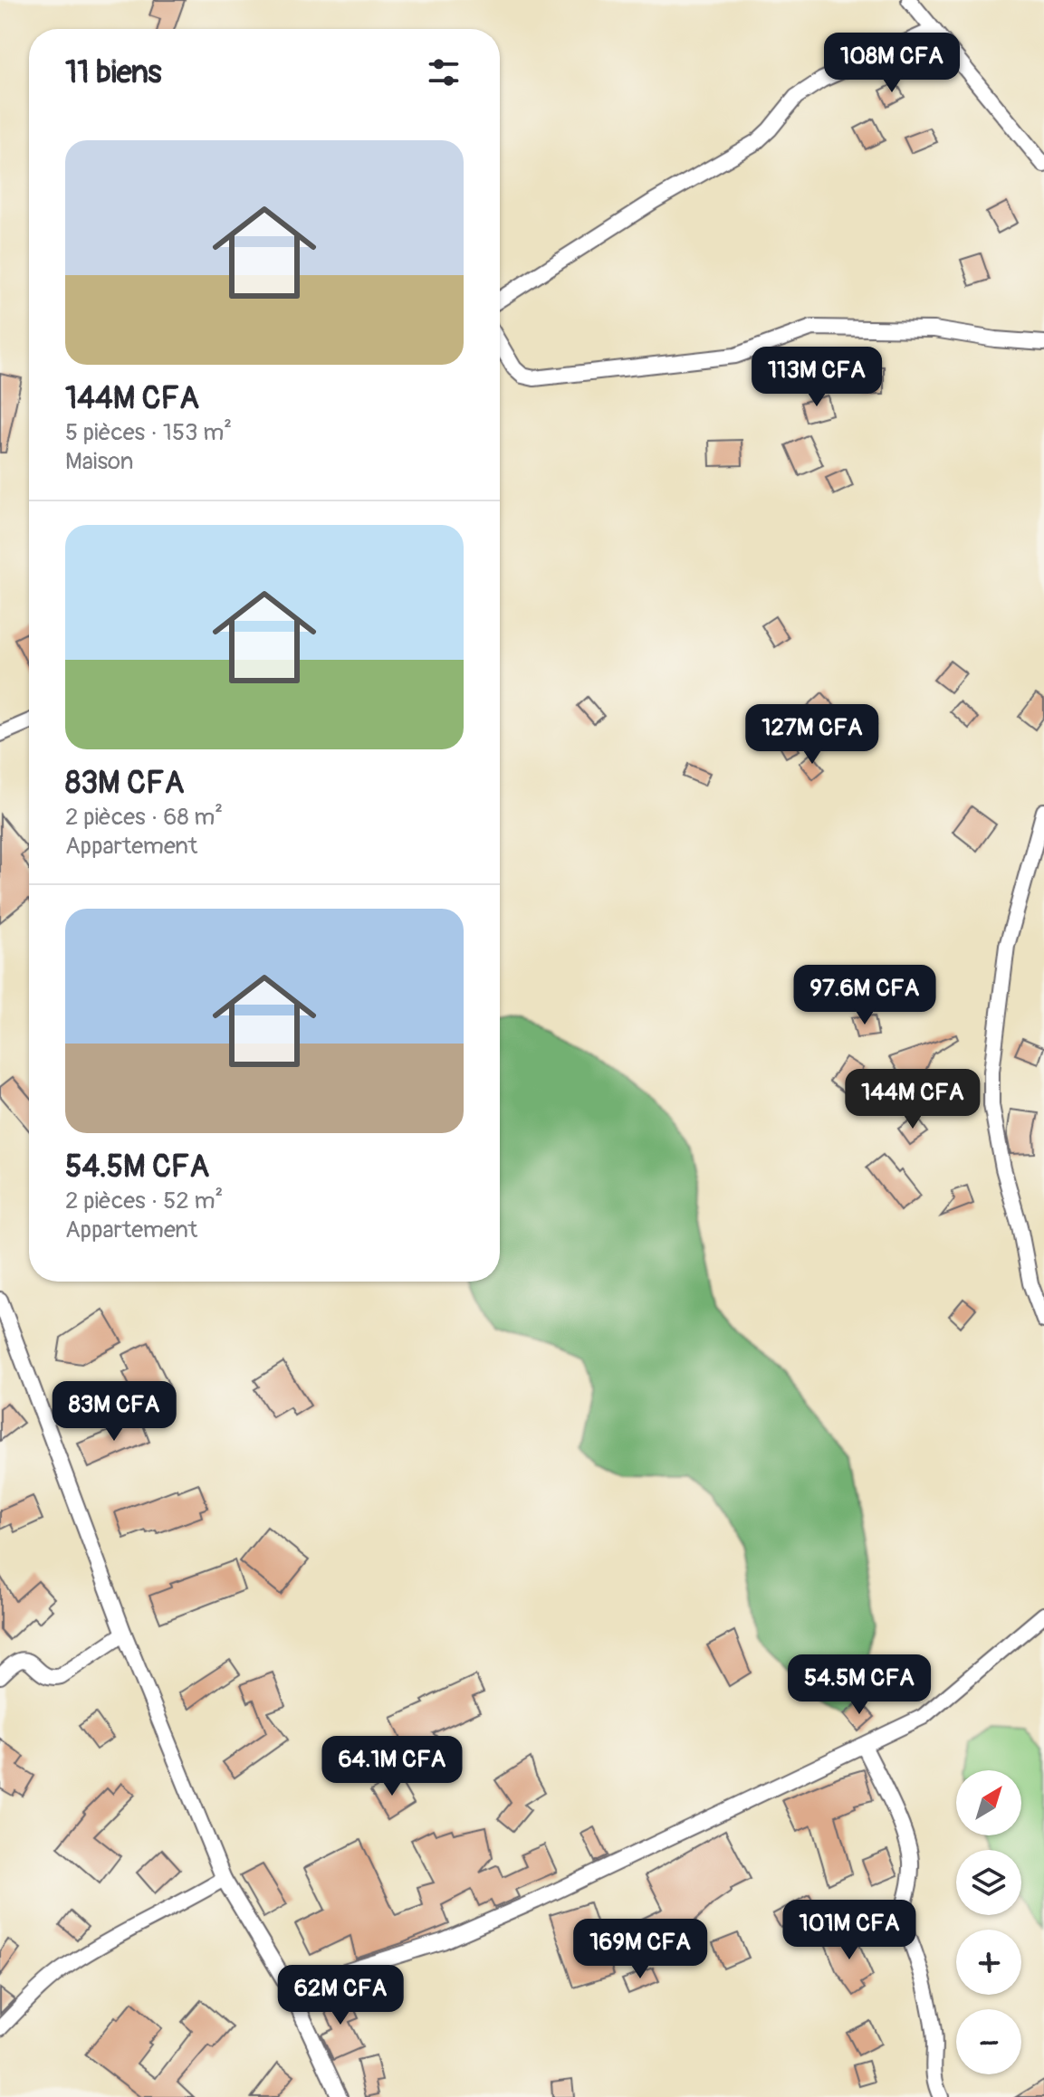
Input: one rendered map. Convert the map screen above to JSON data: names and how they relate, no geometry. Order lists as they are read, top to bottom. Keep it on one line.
{"north":"top right","page":{"heading":"11 biens","price":["108M CFA","113M CFA","127M CFA","97.6M CFA","144M CFA","83M CFA","54.5M CFA","64.1M CFA","101M CFA","169M CFA","62M CFA"],"list":[{"name":"144M CFA","note":"5 pièces · 153 m² · Maison"},{"name":"83M CFA","note":"2 pièces · 68 m² · Appartement"},{"name":"54.5M CFA","note":"2 pièces · 52 m² · Appartement"}],"map_buttons":["+","−"]}}
